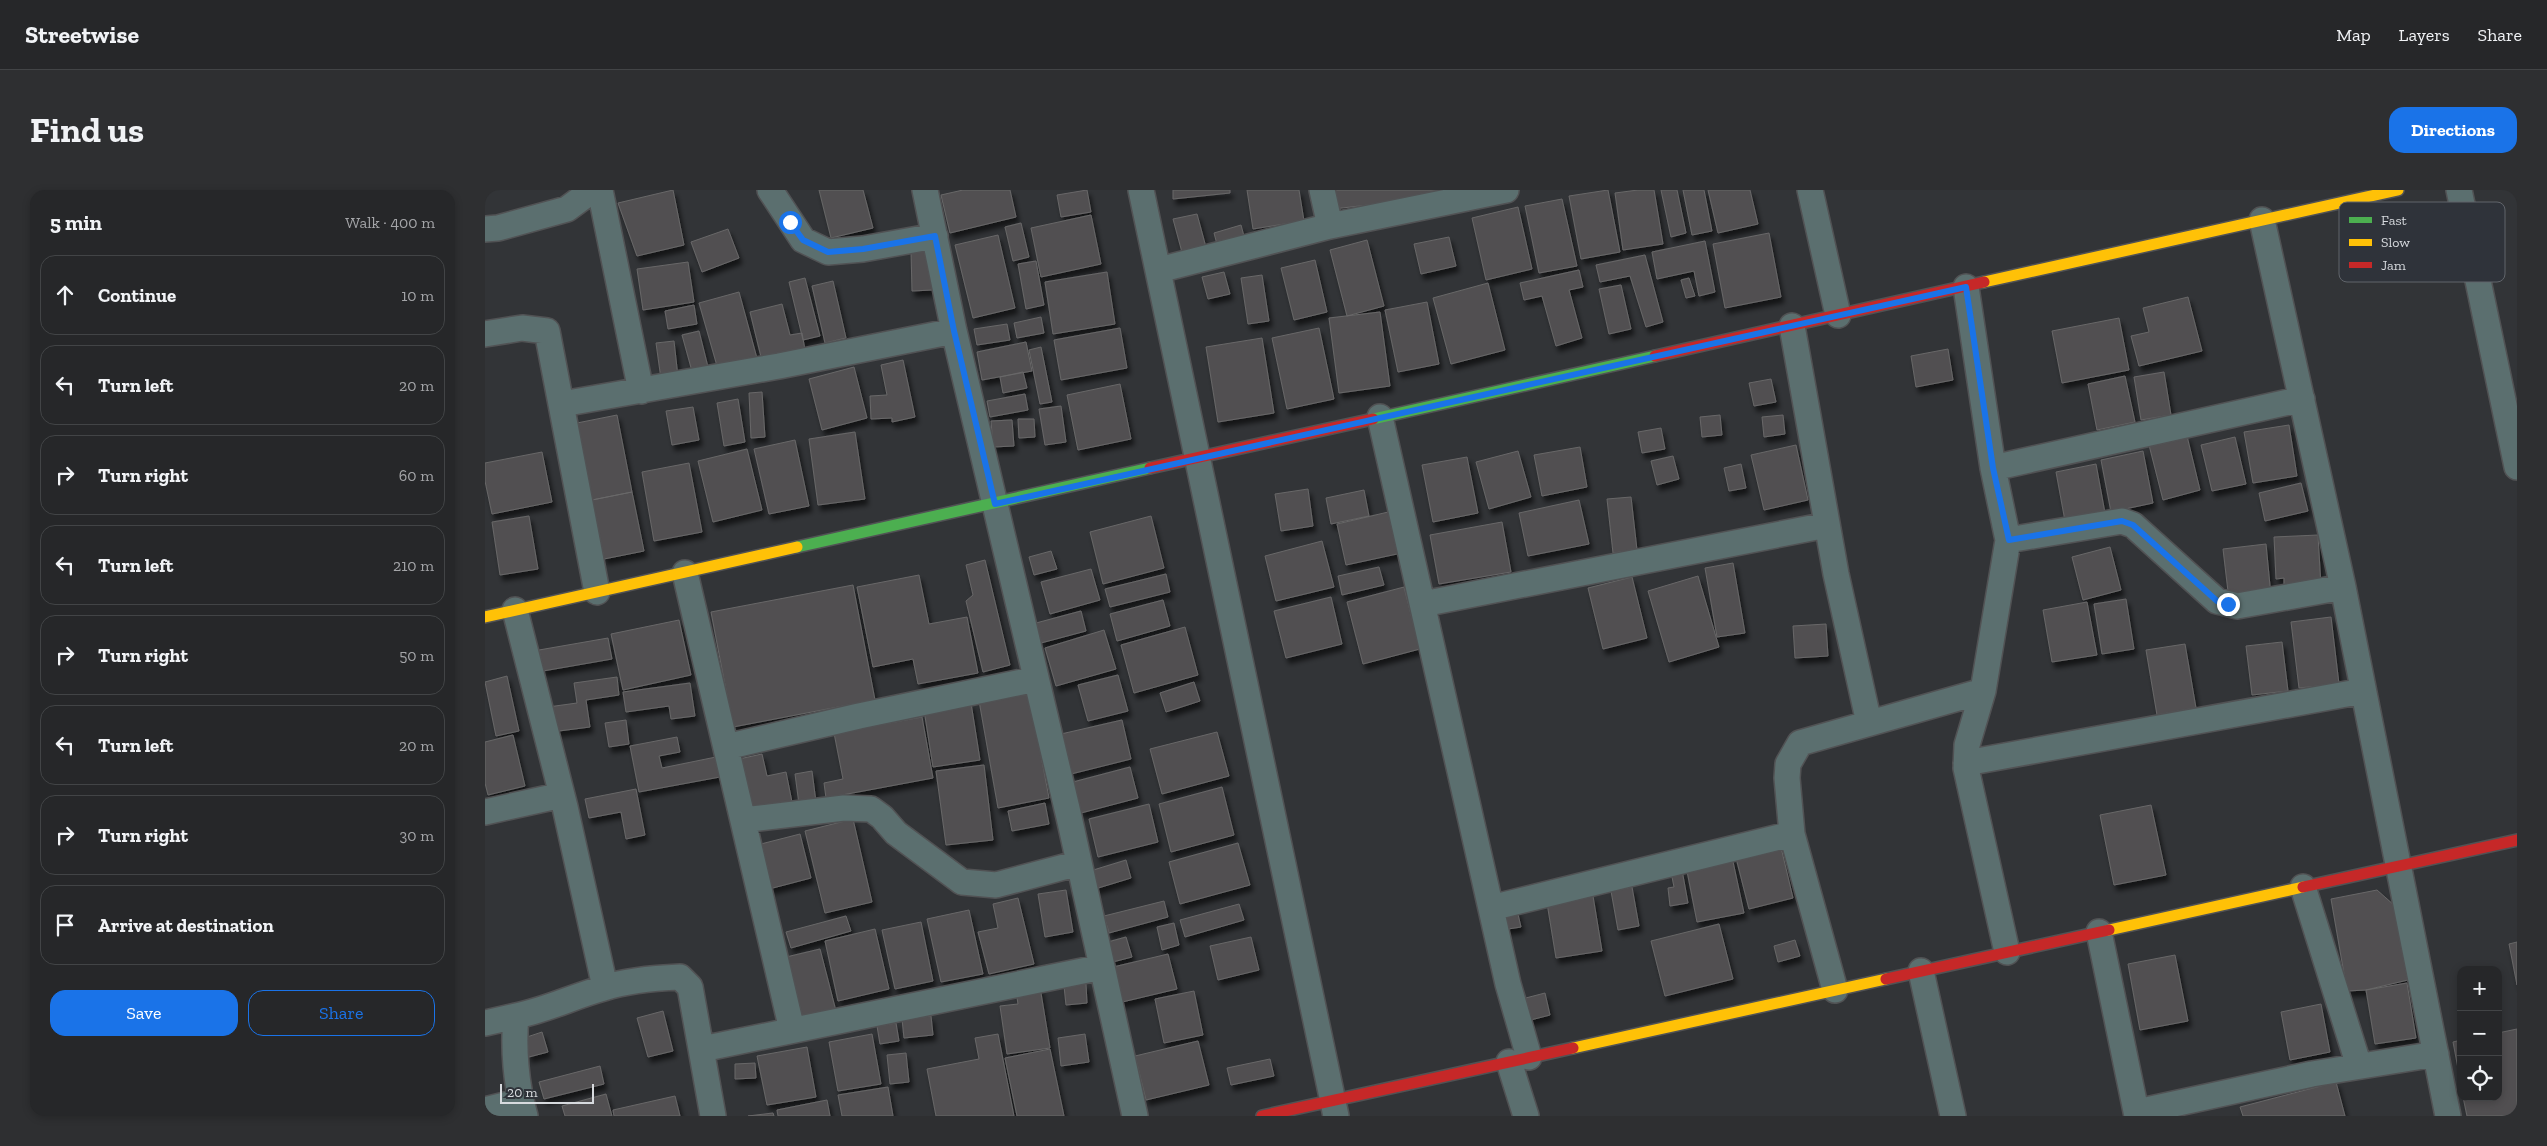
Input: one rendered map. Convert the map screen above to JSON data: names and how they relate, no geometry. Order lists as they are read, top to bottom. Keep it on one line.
{"legend":["Fast","Slow","Jam"],"scale_bar":"20 m","page":{"header":"Streetwise","nav":["Map","Layers","Share"],"buttons":["Directions",["Save","Share"]],"title":"Find us","heading":["5 min","Walk · 400 m"],"list":[["Continue","10 m"],["Turn left","20 m"],["Turn right","60 m"],["Turn left","210 m"],["Turn right","50 m"],["Turn left","20 m"],["Turn right","30 m"],"Arrive at destination"],"map_buttons":["+","−"],"scale":"20 m"}}
